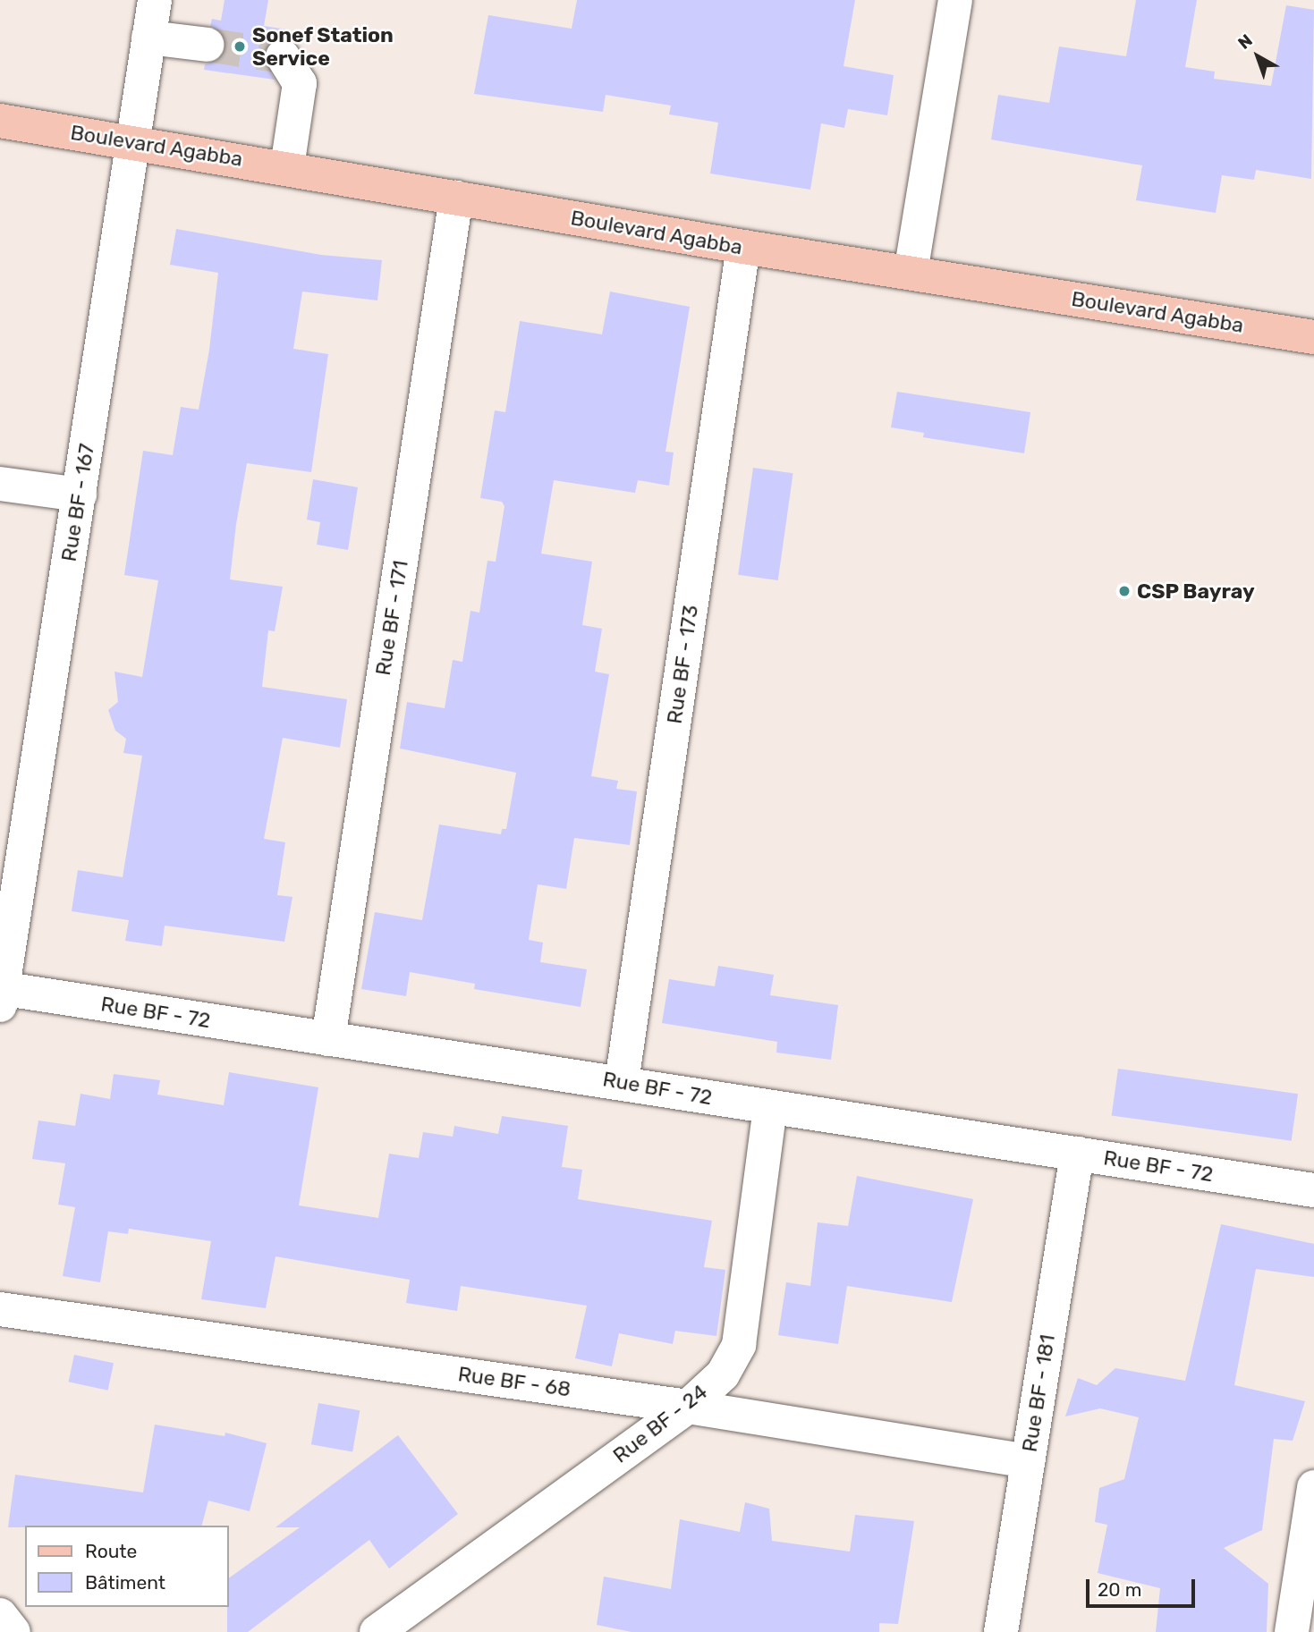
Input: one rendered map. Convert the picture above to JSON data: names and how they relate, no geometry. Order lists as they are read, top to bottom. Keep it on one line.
{"streets":{"main road":["Boulevard Agabba"],"street":["Rue BF - 167","Rue BF - 171","Rue BF - 173","Rue BF - 72","Rue BF - 68","Rue BF - 181","Rue BF - 24"]},"crossings":[["Boulevard Agabba","Rue BF - 167"],["Boulevard Agabba","Rue BF - 171"],["Boulevard Agabba","Rue BF - 173"],["Rue BF - 167","Rue BF - 72"],["Rue BF - 171","Rue BF - 72"],["Rue BF - 173","Rue BF - 72"],["Rue BF - 72","Rue BF - 181"],["Rue BF - 72","Rue BF - 24"],["Rue BF - 68","Rue BF - 181"],["Rue BF - 68","Rue BF - 24"]],"places":["Sonef Station Service","CSP Bayray"],"legend":["Route","Bâtiment"],"scale_bar":"20 m","north":"top left"}
